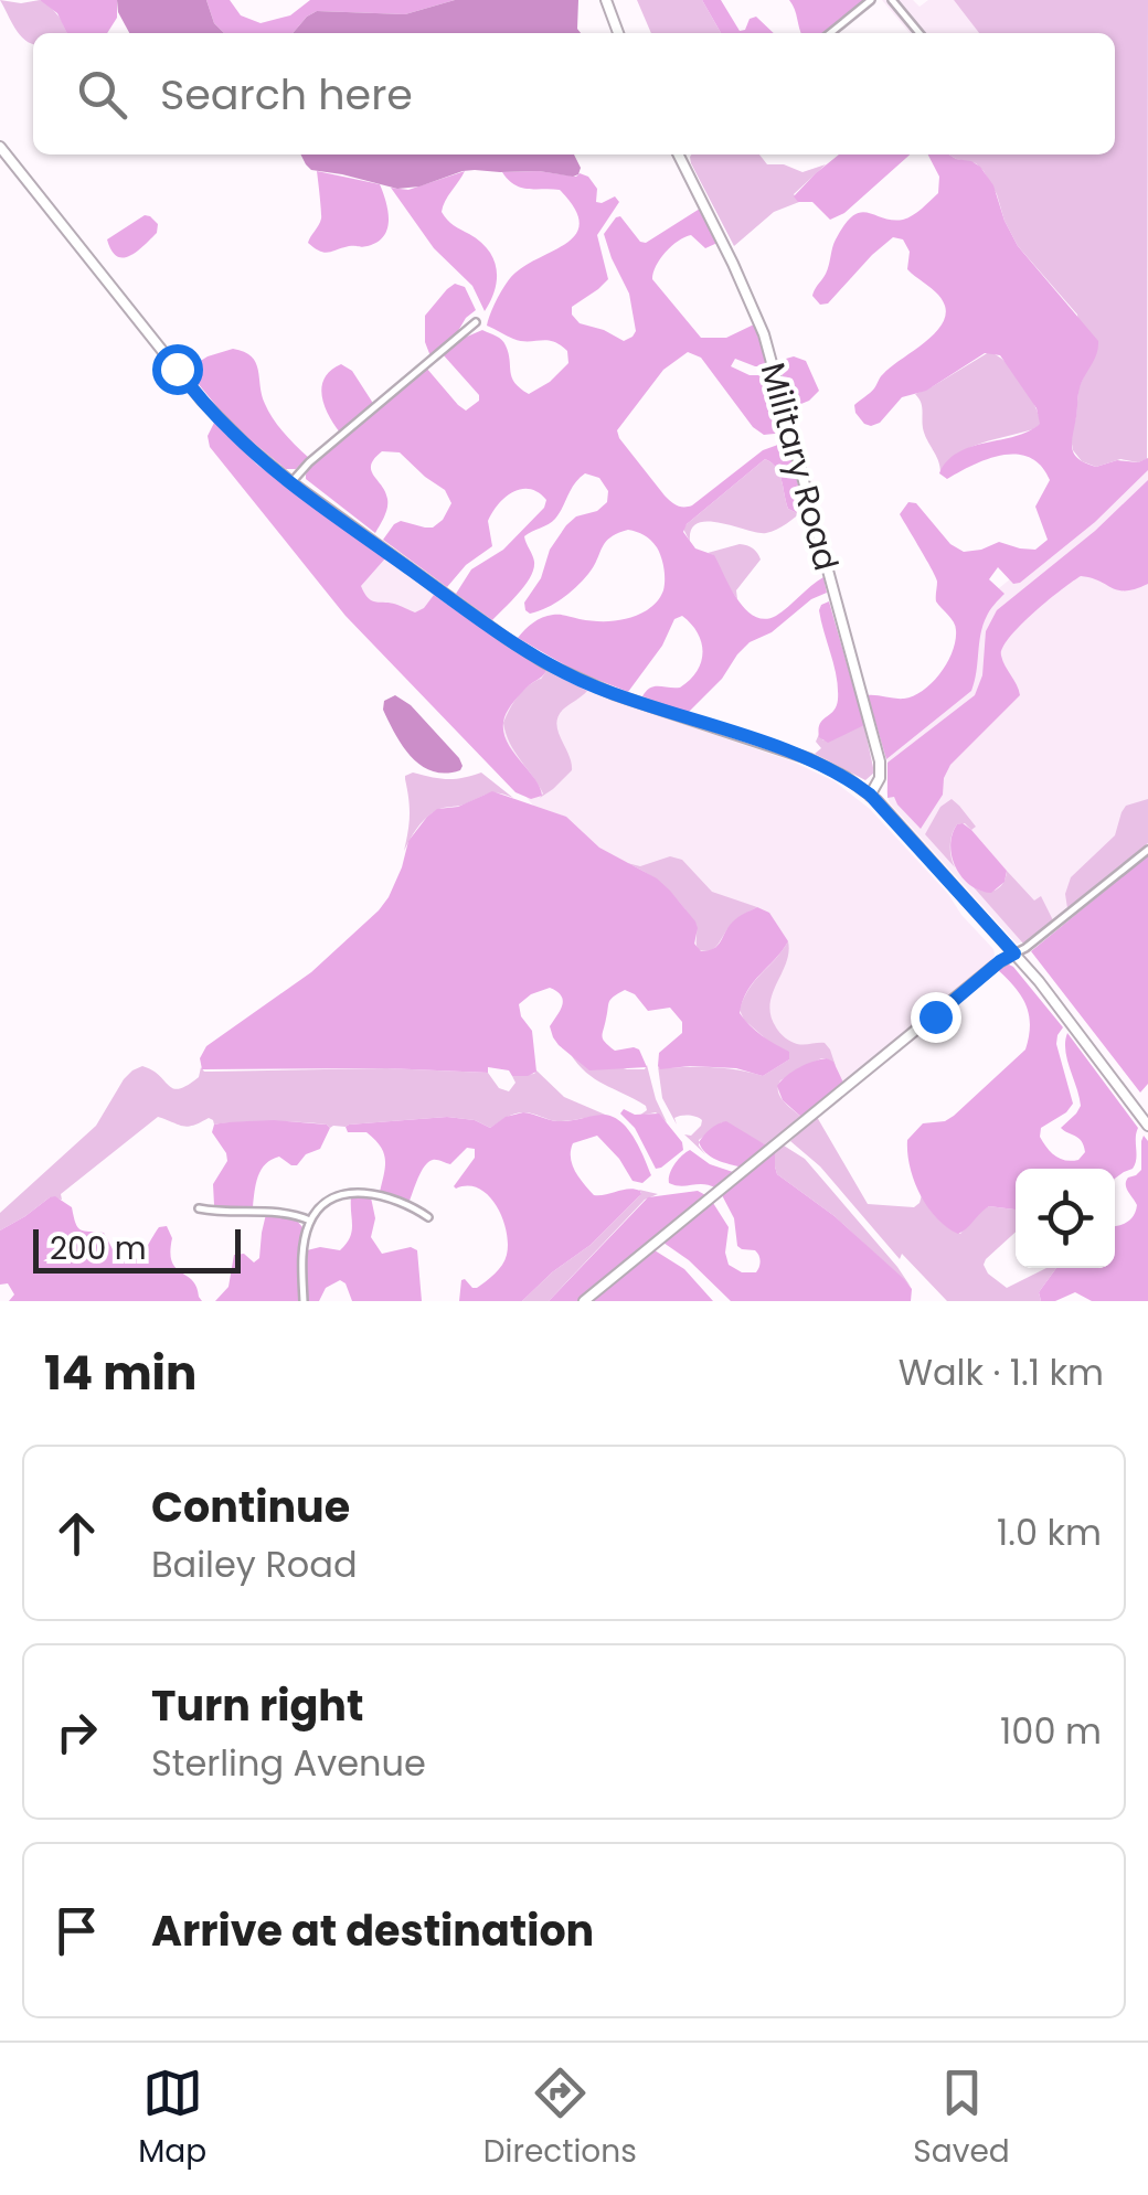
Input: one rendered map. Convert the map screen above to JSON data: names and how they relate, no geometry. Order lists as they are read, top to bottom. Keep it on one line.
{"streets":{"main road":["Military Road"]},"scale_bar":"200 m","page":{"search":"Search here","scale":"200 m","heading":["14 min","Walk · 1.1 km"],"list":[["Continue","Bailey Road","1.0 km"],["Turn right","Sterling Avenue","100 m"],"Arrive at destination"],"nav":["Map","Directions","Saved"]}}
